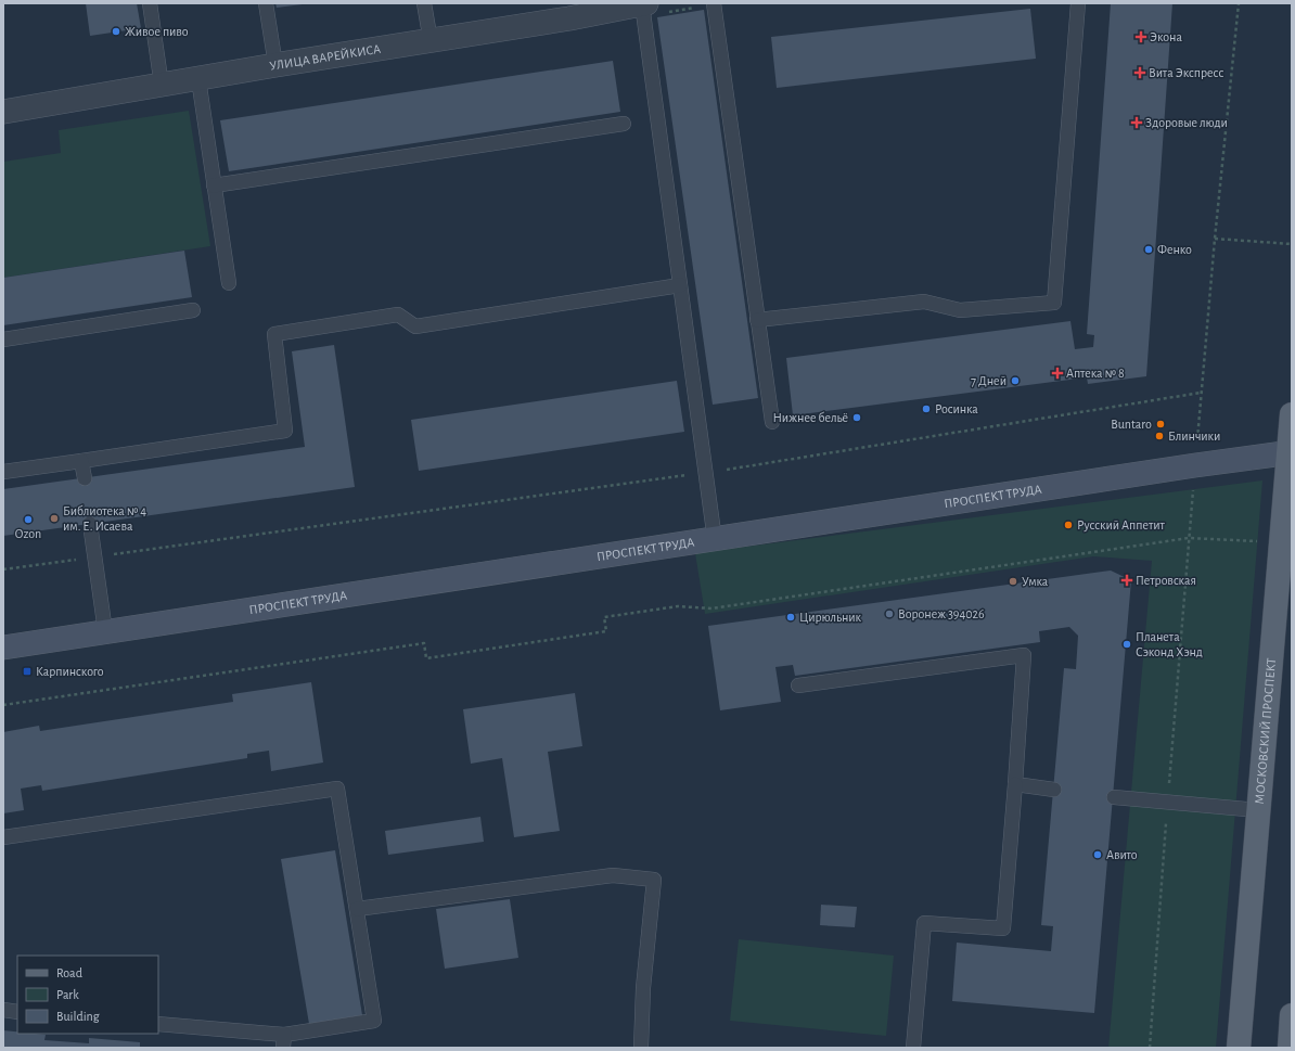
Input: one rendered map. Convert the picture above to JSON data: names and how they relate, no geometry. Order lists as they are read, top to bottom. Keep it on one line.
{"streets":{"main road":["ПРОСПЕКТ ТРУДА","МОСКОВСКИЙ ПРОСПЕКТ"],"street":["УЛИЦА ВАРЕЙКИСА"]},"crossings":[["ПРОСПЕКТ ТРУДА","МОСКОВСКИЙ ПРОСПЕКТ"]],"places":{"other":["Живое пиво","Фенко","7 Дней","Росинка","Нижнее бельё","Buntaro","Блинчики","Библиотека № 4 им. Е. Исаева","Ozon","Русский Аппетит","Умка","Воронеж 394026","Цирюльник","Планета Сэконд Хэнд","Авито"],"health":["Экона","Вита Экспресс","Здоровые люди","Аптека № 8","Петровская"],"transit":["Карпинского"]},"legend":["Road","Park","Building"]}
